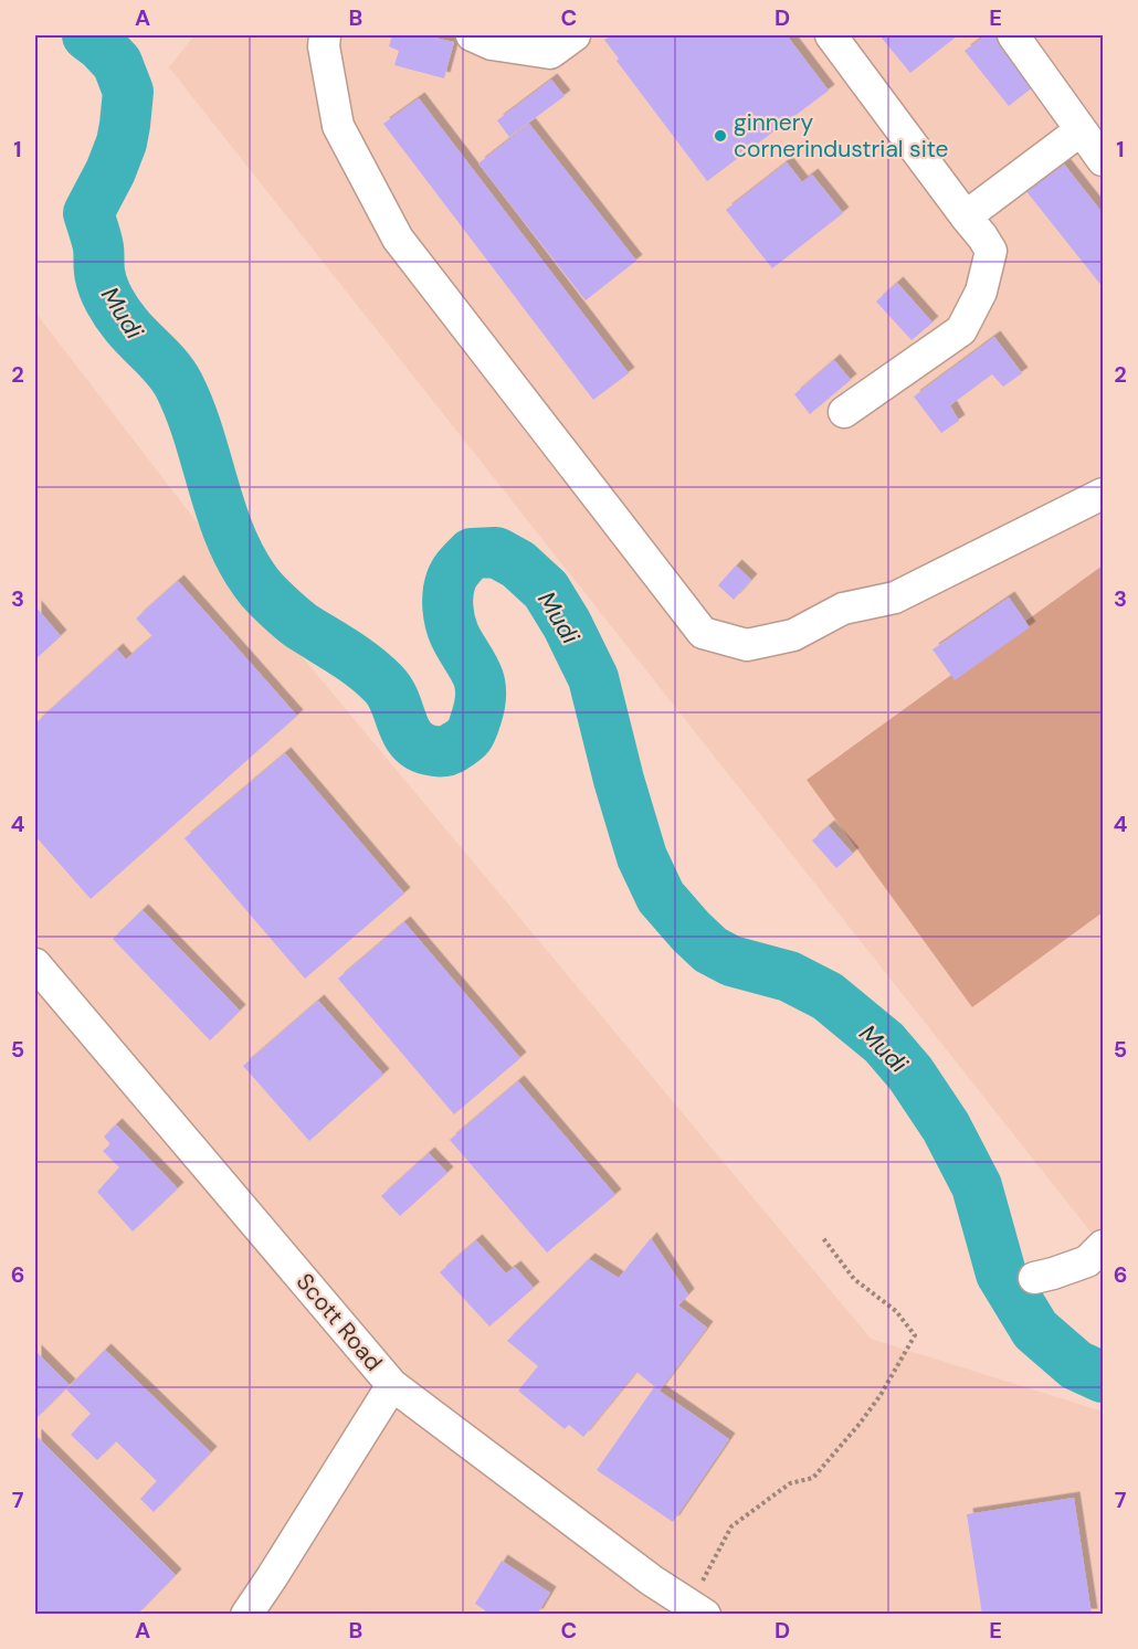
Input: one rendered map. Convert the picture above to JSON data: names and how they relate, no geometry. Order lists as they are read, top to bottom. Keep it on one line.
{"streets":{"lane":["Scott Road"]},"water":["Mudi"],"places":["ginnery cornerindustrial site"],"grid":{"columns":["A","B","C","D","E"],"rows":["1","2","3","4","5","6","7"]}}
